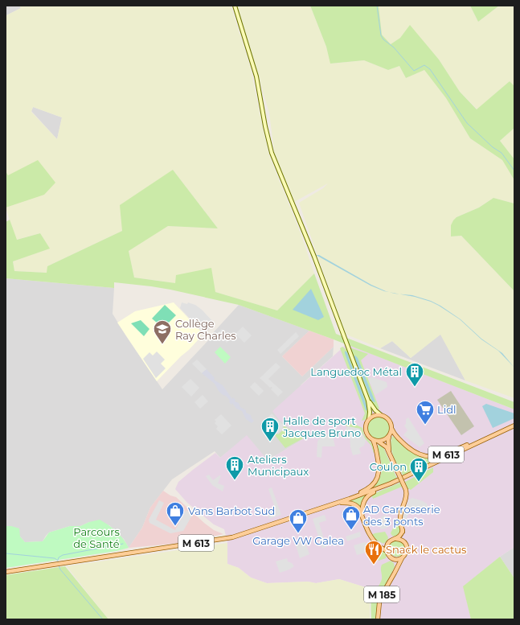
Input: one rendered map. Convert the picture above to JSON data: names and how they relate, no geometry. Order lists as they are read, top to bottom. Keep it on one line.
{"streets":{"main road":["M 613","M 185"]},"crossings":[["M 613","M 185"]],"parks":["Parcours de Santé"],"places":{"school or university":["Collège Ray Charles"],"building":["Languedoc Métal","Halle de sport Jacques Bruno","Ateliers Municipaux","Coulon"],"supermarket":["Lidl"],"shop":["Vans Barbot Sud","AD Carrosserie des 3 ponts","Garage VW Galea"],"restaurant":["Snack le cactus"]}}
